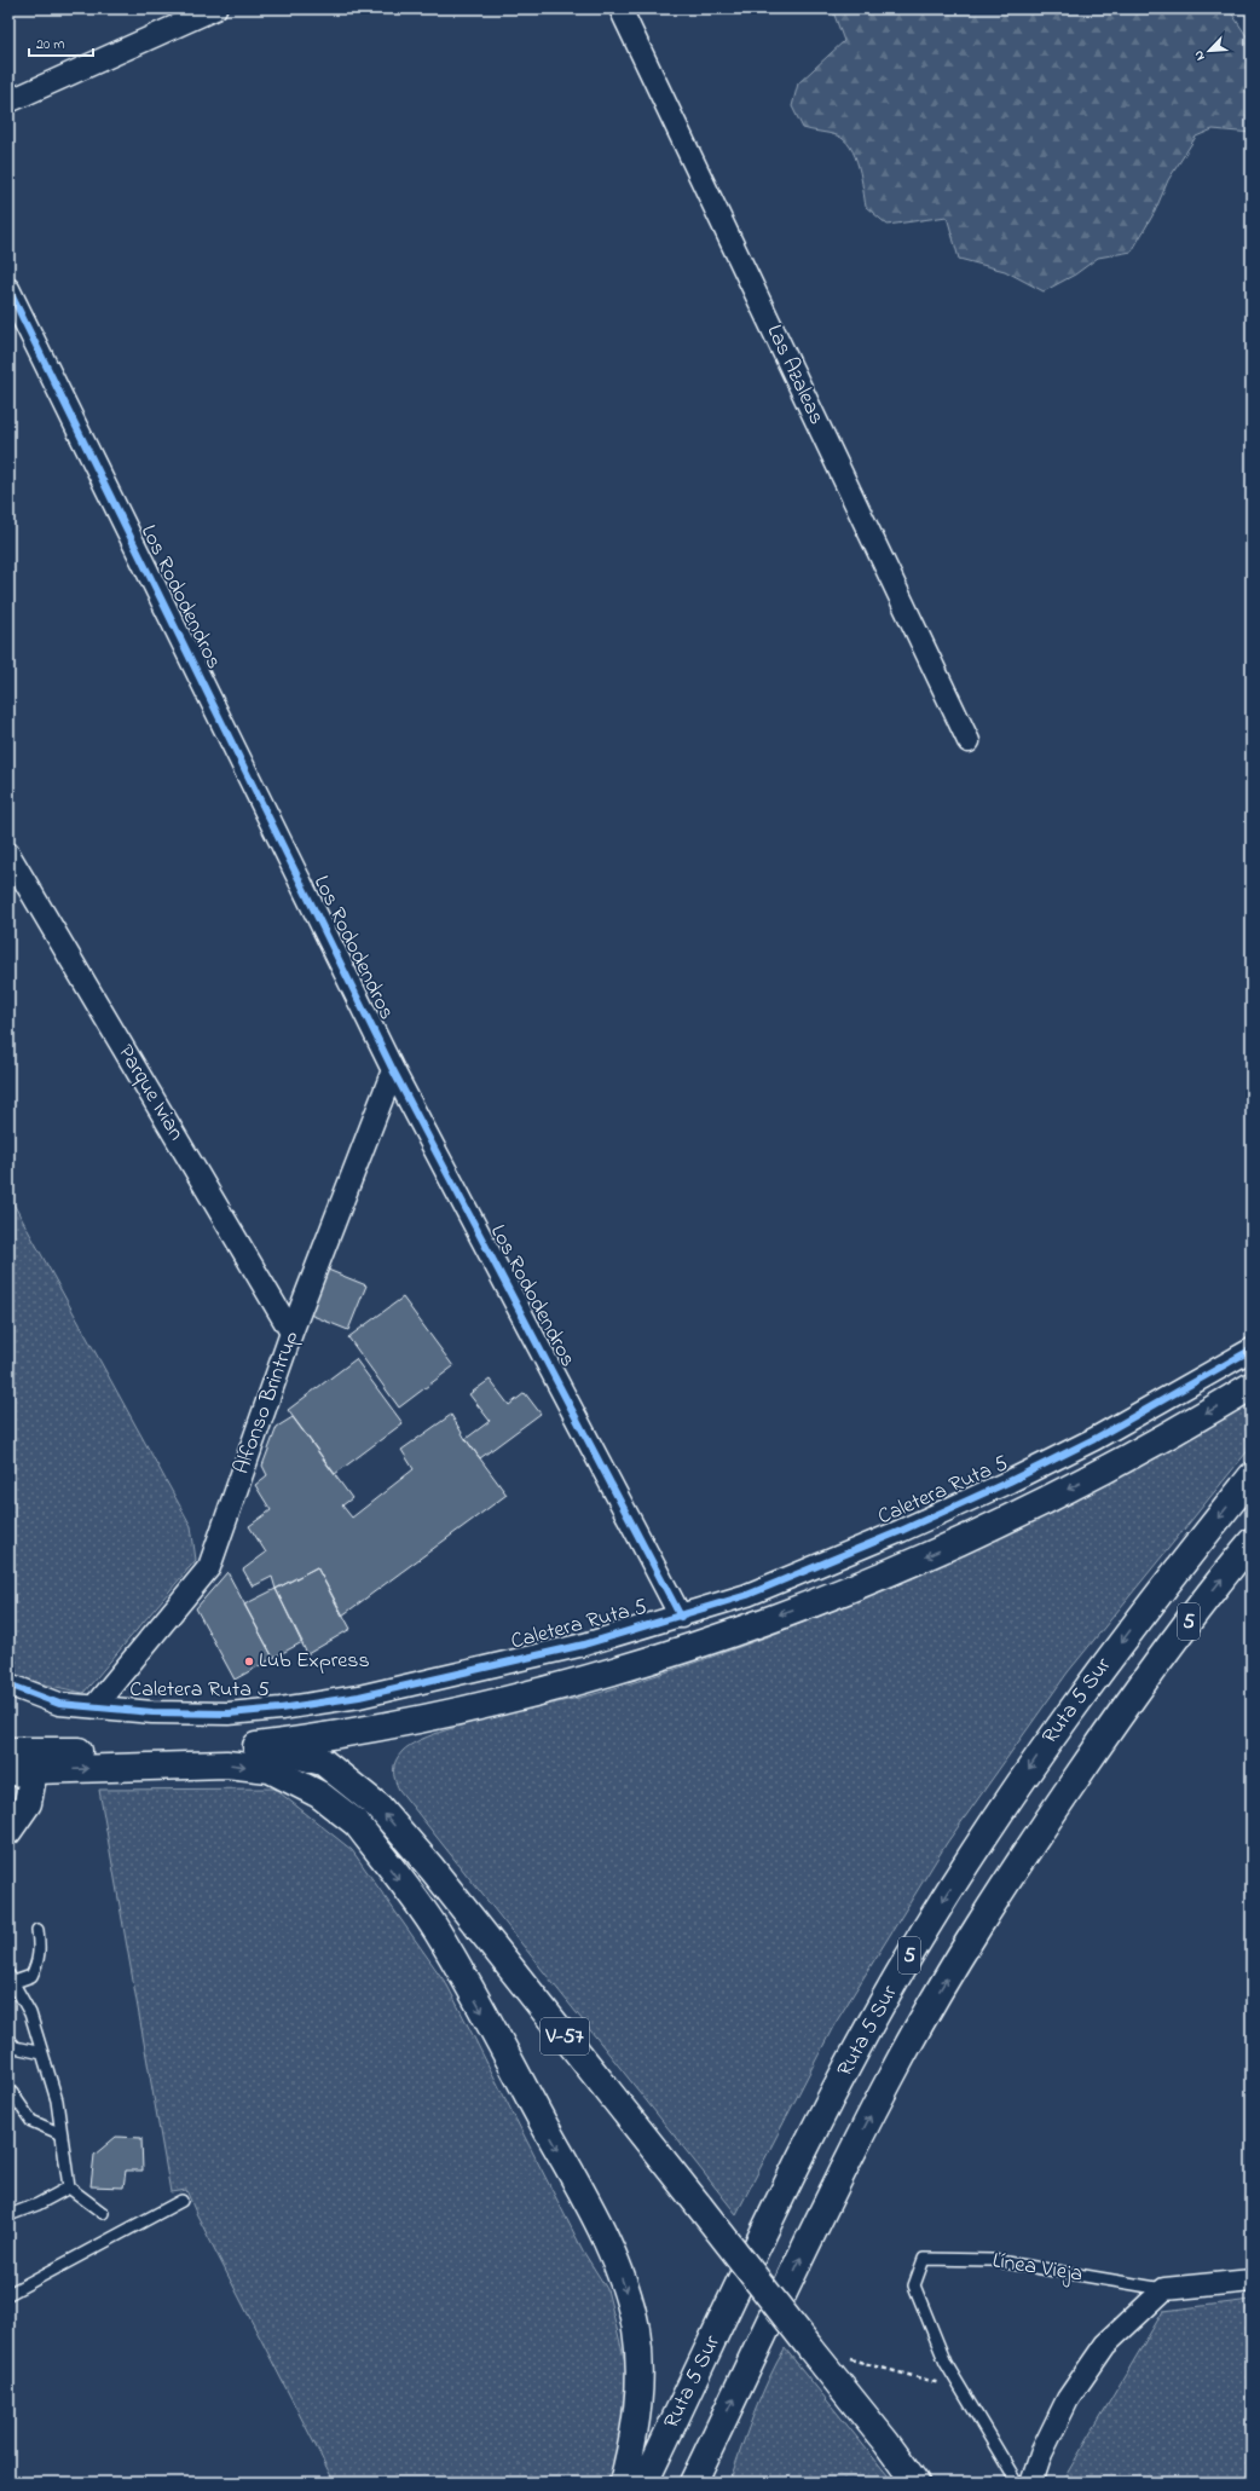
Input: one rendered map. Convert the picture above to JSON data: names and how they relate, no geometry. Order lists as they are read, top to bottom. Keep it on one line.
{"streets":{"main road":["5","Ruta 5 Sur","V-57"],"street":["Las Azaleas","Los Rododendros","Parque Ivian","Alfonso Brintrup","Caletera Ruta 5"],"lane":["Línea Vieja"]},"crossings":[["Los Rododendros","Alfonso Brintrup"],["Los Rododendros","Caletera Ruta 5"],["Parque Ivian","Alfonso Brintrup"],["Alfonso Brintrup","Caletera Ruta 5"]],"places":["Lub Express"],"scale_bar":"20 m","north":"bottom left"}
